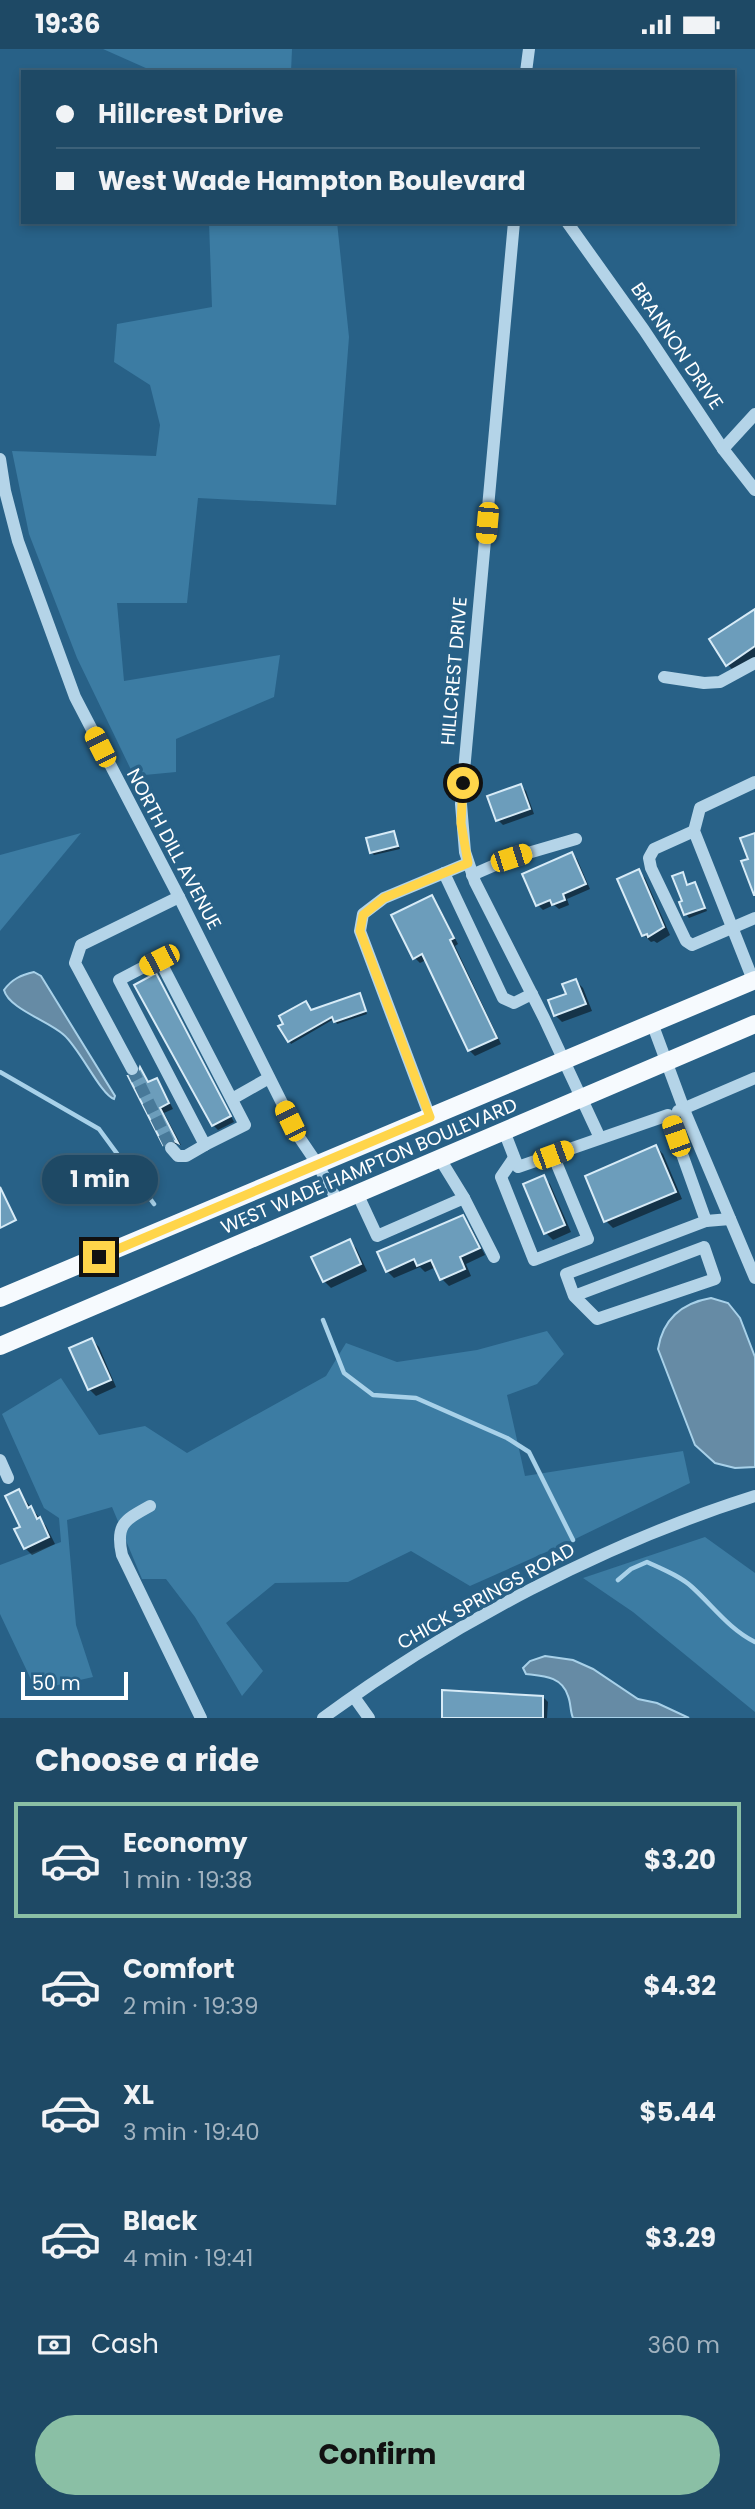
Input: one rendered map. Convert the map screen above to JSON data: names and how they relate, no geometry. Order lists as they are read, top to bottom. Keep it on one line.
{"streets":{"main road":["WEST WADE HAMPTON BOULEVARD"],"street":["BRANNON DRIVE","HILLCREST DRIVE","NORTH DILL AVENUE","CHICK SPRINGS ROAD"]},"crossings":[["HILLCREST DRIVE","WEST WADE HAMPTON BOULEVARD"],["NORTH DILL AVENUE","WEST WADE HAMPTON BOULEVARD"]],"scale_bar":"50 m","page":{"status":"19:36","banner":["Hillcrest Drive","West Wade Hampton Boulevard"],"bubble":"1 min","scale":"50 m","heading":"Choose a ride","list":[{"name":"Economy","note":"1 min · 19:38","value":"$3.20"},{"name":"Comfort","note":"2 min · 19:39","value":"$4.32"},{"name":"XL","note":"3 min · 19:40","value":"$5.44"},{"name":"Black","note":"4 min · 19:41","value":"$3.29"}],"pay":["Cash","360 m"],"buttons":"Confirm"}}
